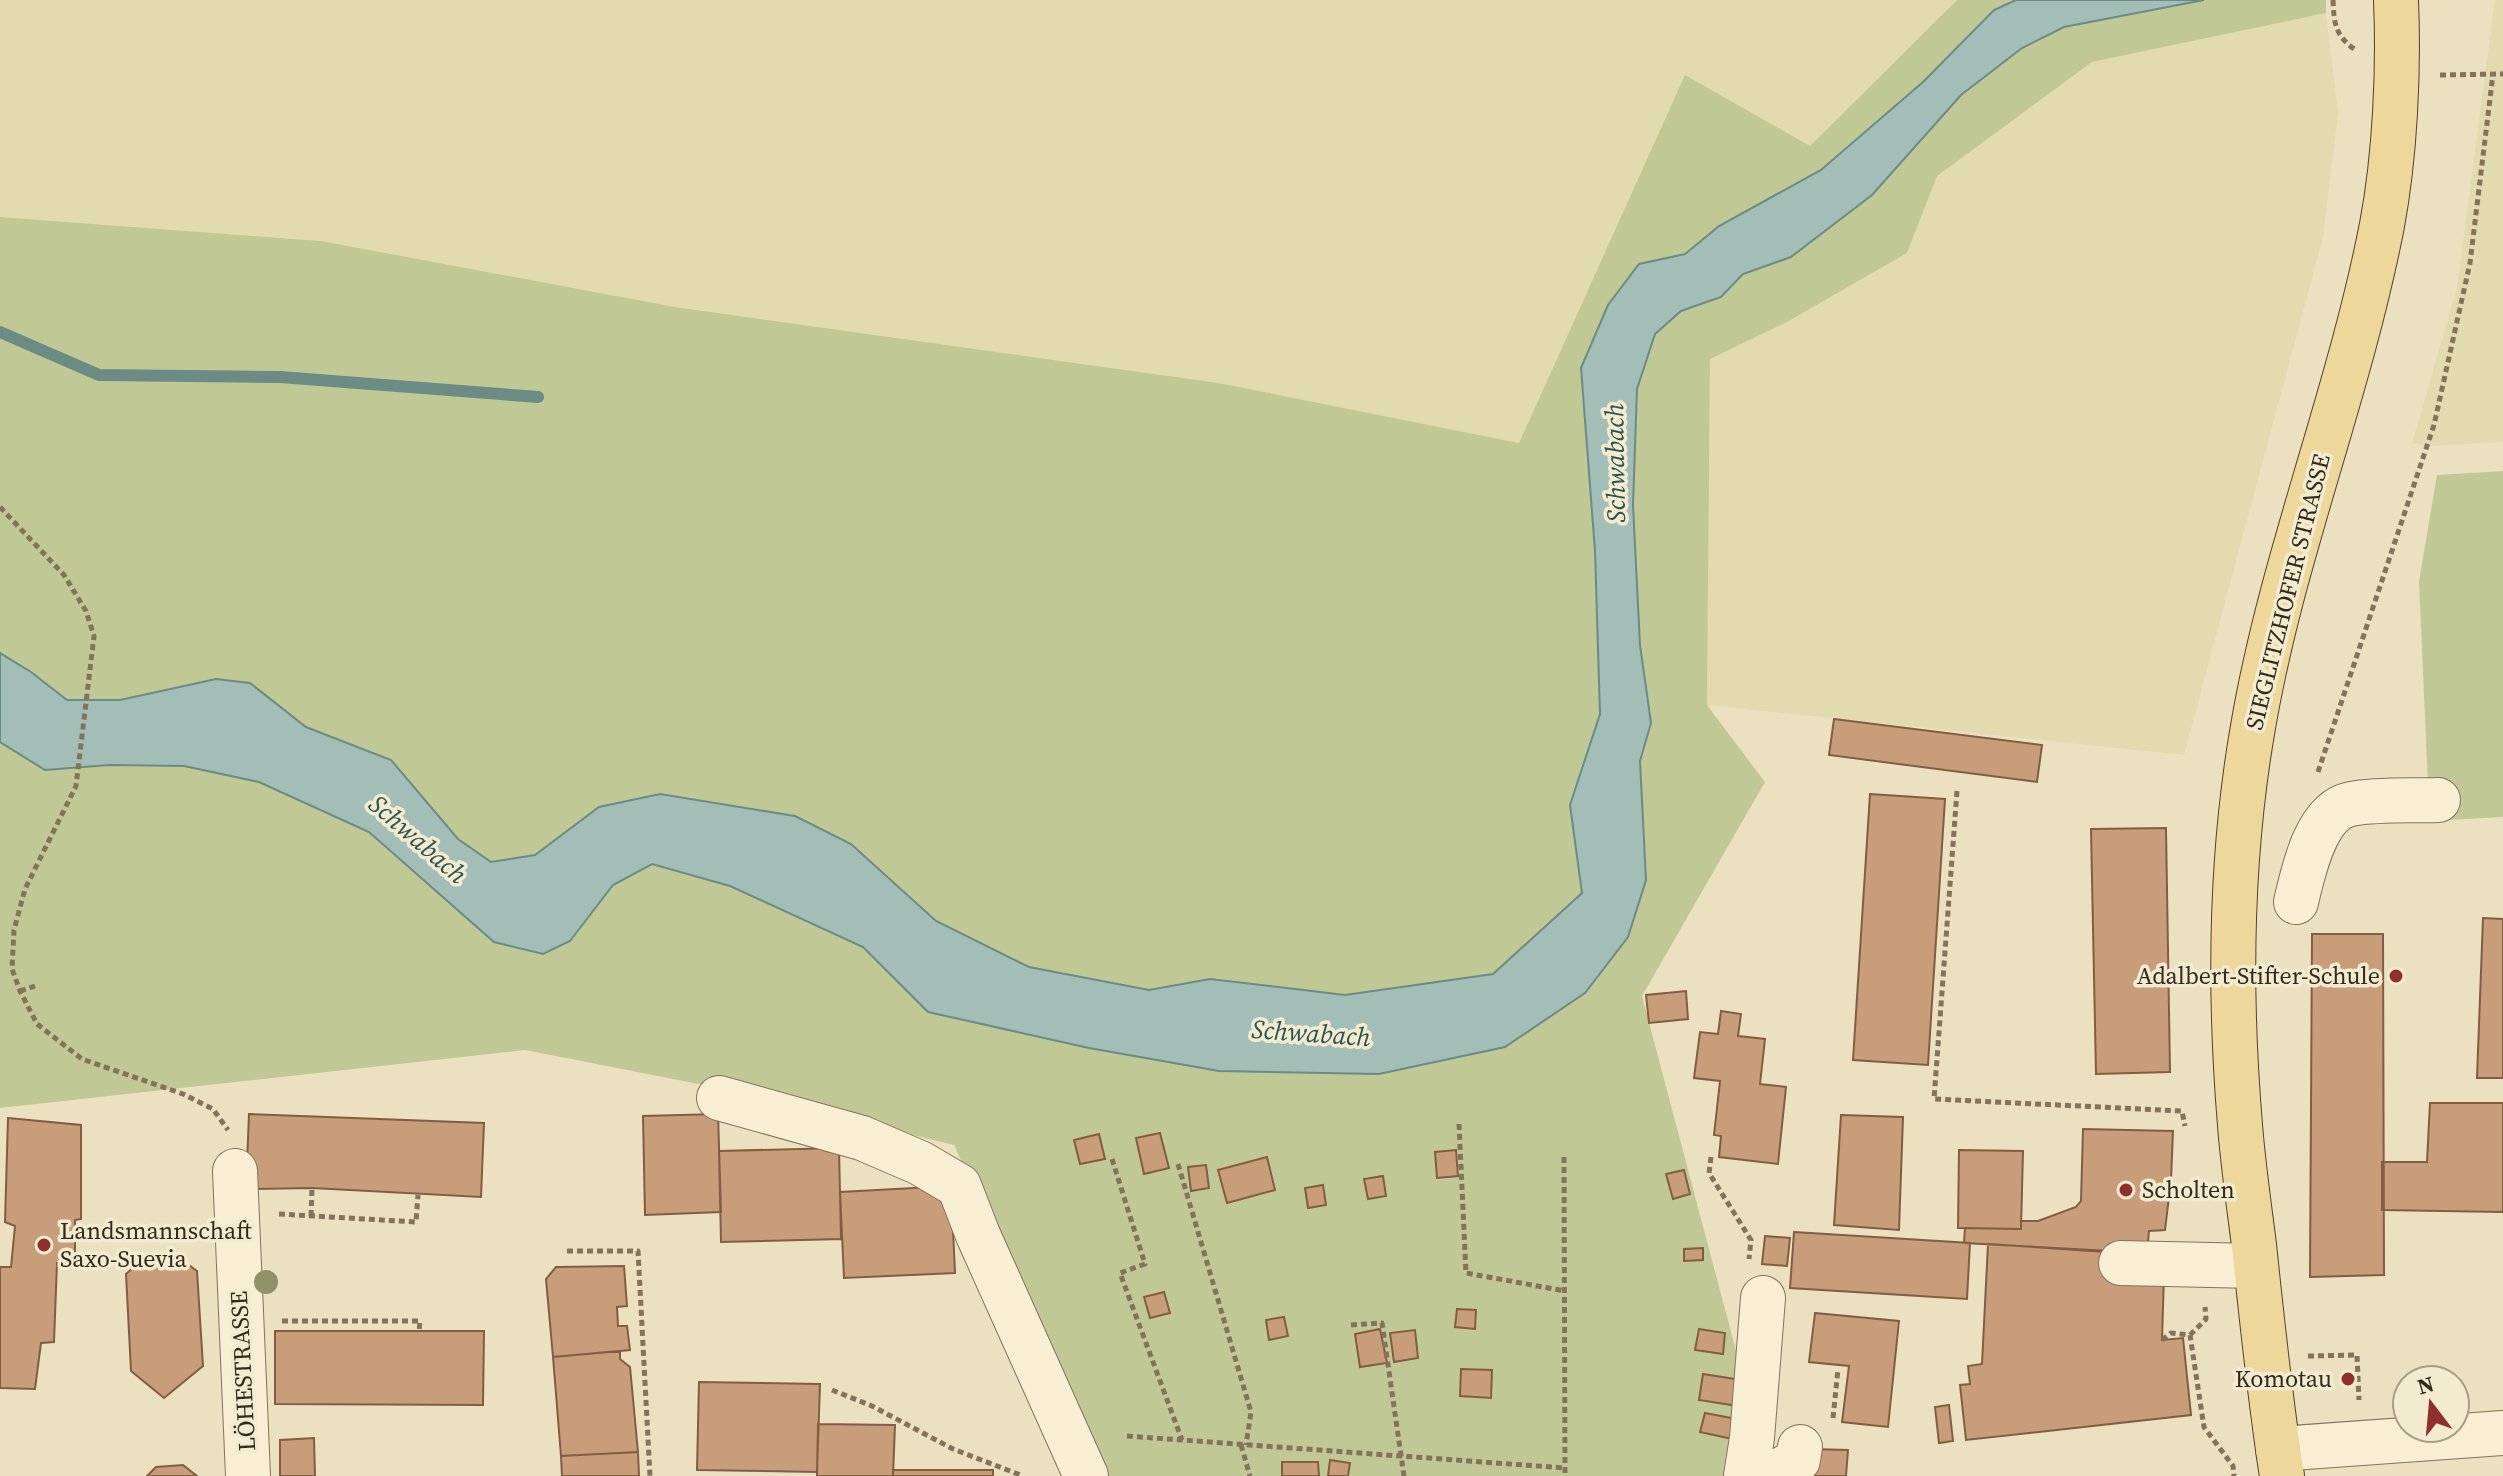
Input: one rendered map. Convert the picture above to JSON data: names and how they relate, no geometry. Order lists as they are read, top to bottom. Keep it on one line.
{"streets":{"main road":["SIEGLITZHOFER STRASSE"],"street":["LÖHESTRASSE"]},"water":["Schwabach"],"places":["Adalbert-Stifter-Schule","Scholten","Landsmannschaft Saxo-Suevia","Komotau"],"north":"top"}
